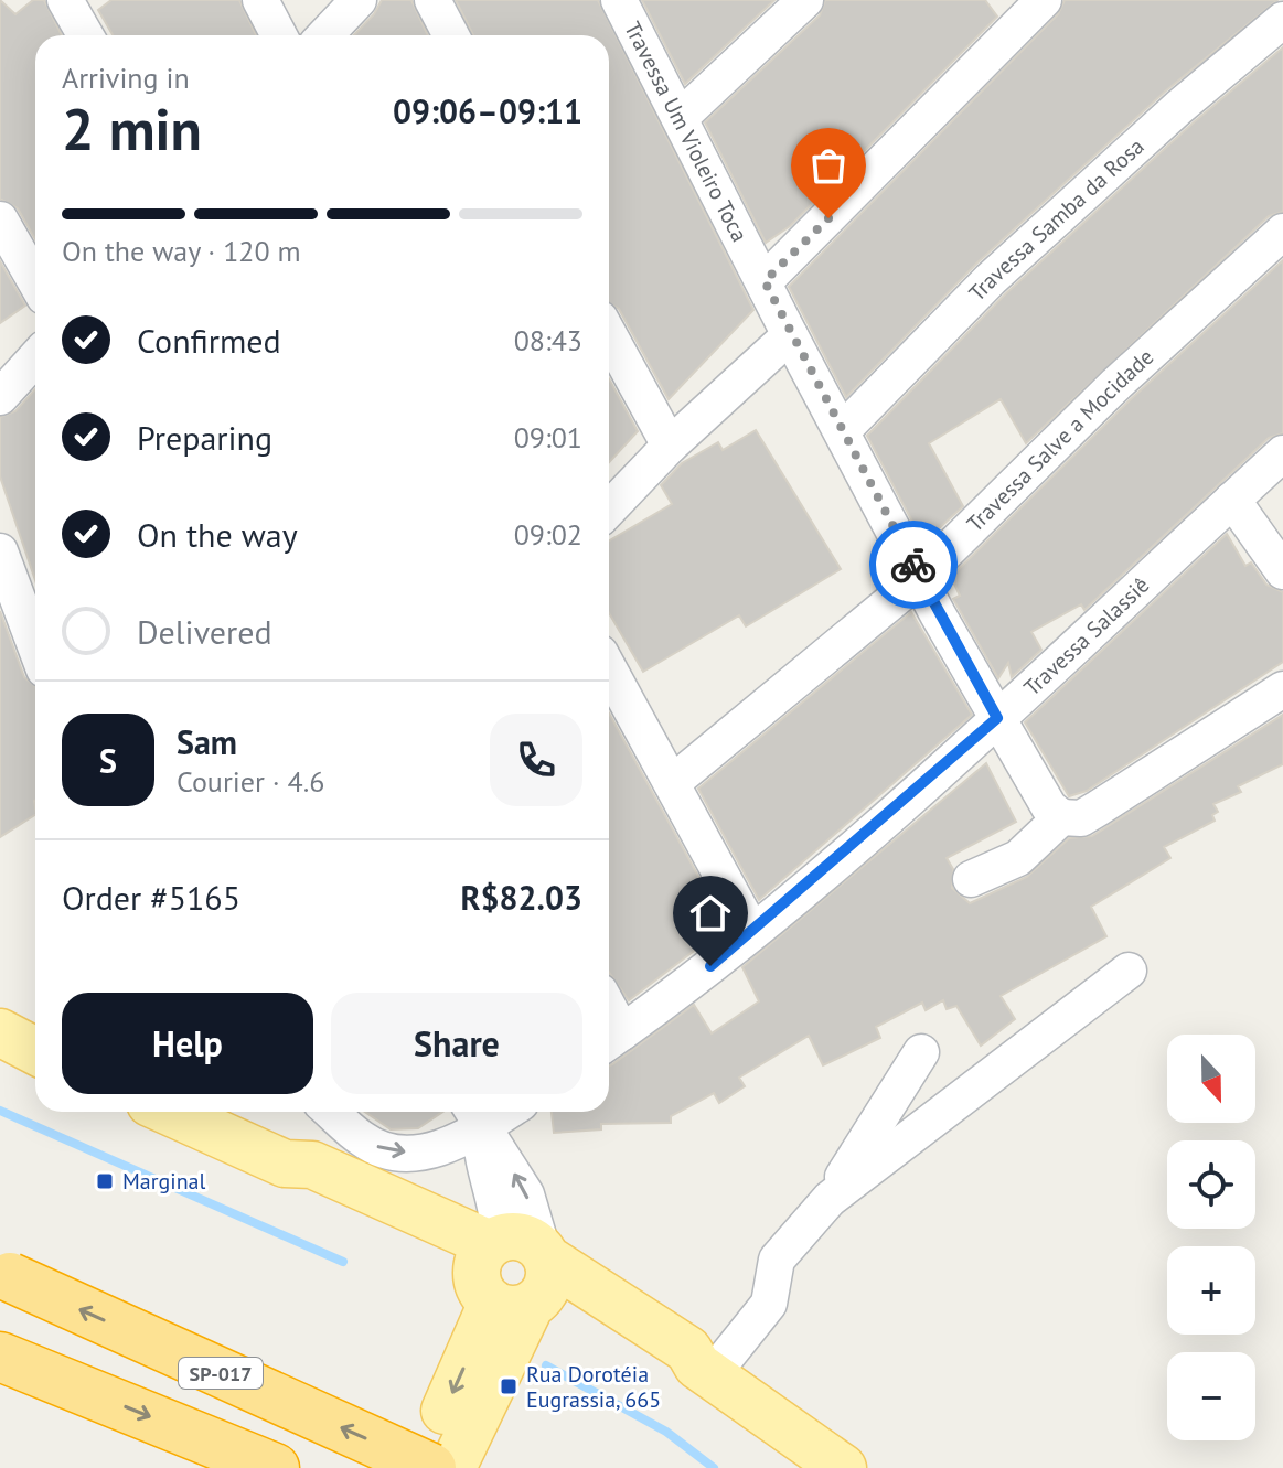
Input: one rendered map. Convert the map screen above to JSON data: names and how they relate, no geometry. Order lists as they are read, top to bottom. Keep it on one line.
{"streets":{"highway":["SP-017"],"street":["Travessa Um Violeiro Toca","Travessa Samba da Rosa","Travessa Salve a Mocidade","Travessa Salassiê"]},"crossings":[["Travessa Um Violeiro Toca","Travessa Samba da Rosa"],["Travessa Um Violeiro Toca","Travessa Salve a Mocidade"],["Travessa Um Violeiro Toca","Travessa Salassiê"]],"places":{"transit":["Marginal","Rua Dorotéia Eugrassia, 665"]},"north":"bottom","page":{"heading":["2 min","Arriving in","09:06–09:11"],"panel":["Sam","Courier · 4.6","Order #5165","R$82.03"],"bar":"On the way · 120 m","list":[["Confirmed","08:43"],["Preparing","09:01"],["On the way","09:02"],"Delivered"],"round":"S","buttons":["Help","Share"],"map_buttons":["+","−"]}}
